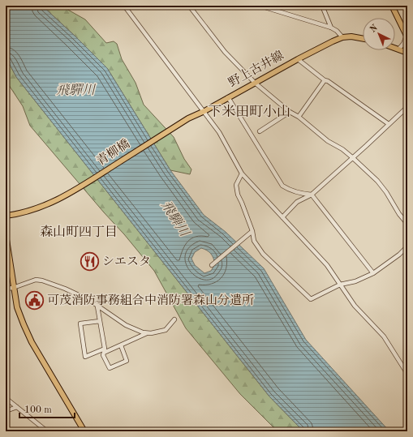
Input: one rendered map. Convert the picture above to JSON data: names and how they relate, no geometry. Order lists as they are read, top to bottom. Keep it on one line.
{"streets":{"main road":["野上古井線","青柳橋"]},"crossings":[["野上古井線","青柳橋"]],"districts":["下米田町小山","森山町四丁目"],"water":["飛驒川","飛騨川"],"places":{"restaurant":["シエスタ"],"public building":["可茂消防事務組合中消防署森山分遣所"]},"scale_bar":"100 m","north":"top left"}
